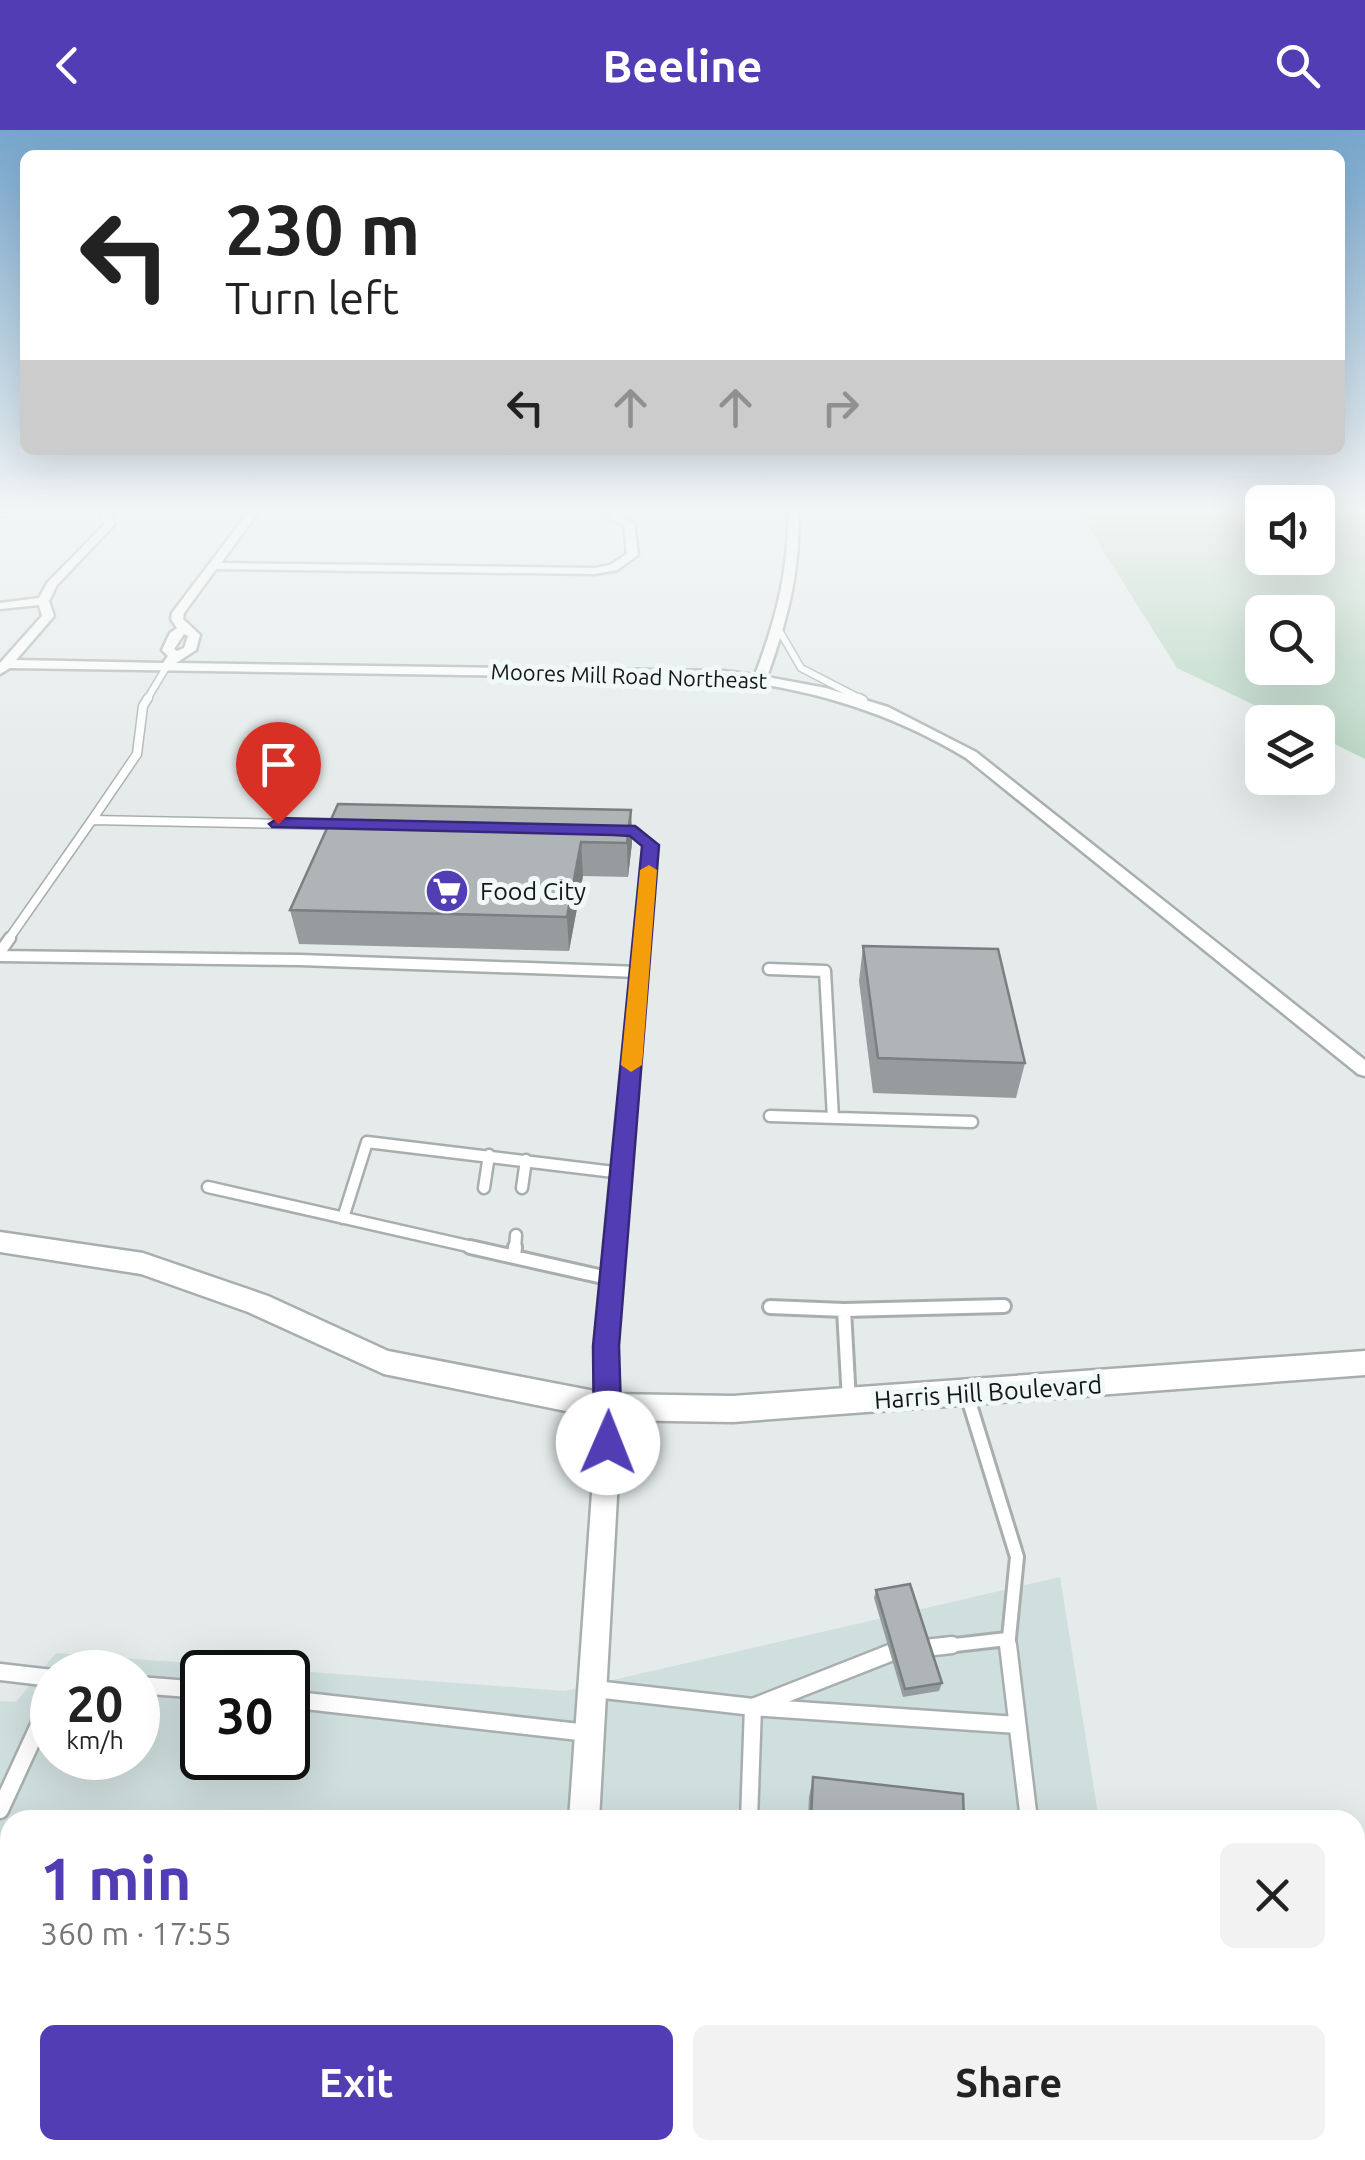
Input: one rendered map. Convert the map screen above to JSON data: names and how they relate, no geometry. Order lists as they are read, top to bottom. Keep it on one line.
{"streets":{"street":["Moores Mill Road Northeast","Harris Hill Boulevard"]},"places":{"supermarket":["Food City"]},"page":{"header":"Beeline","turn":["230 m","Turn left"],"speed":"20 km/h","limit":"30","heading":["1 min","360 m · 17:55"],"buttons":["Exit","Share"]}}
